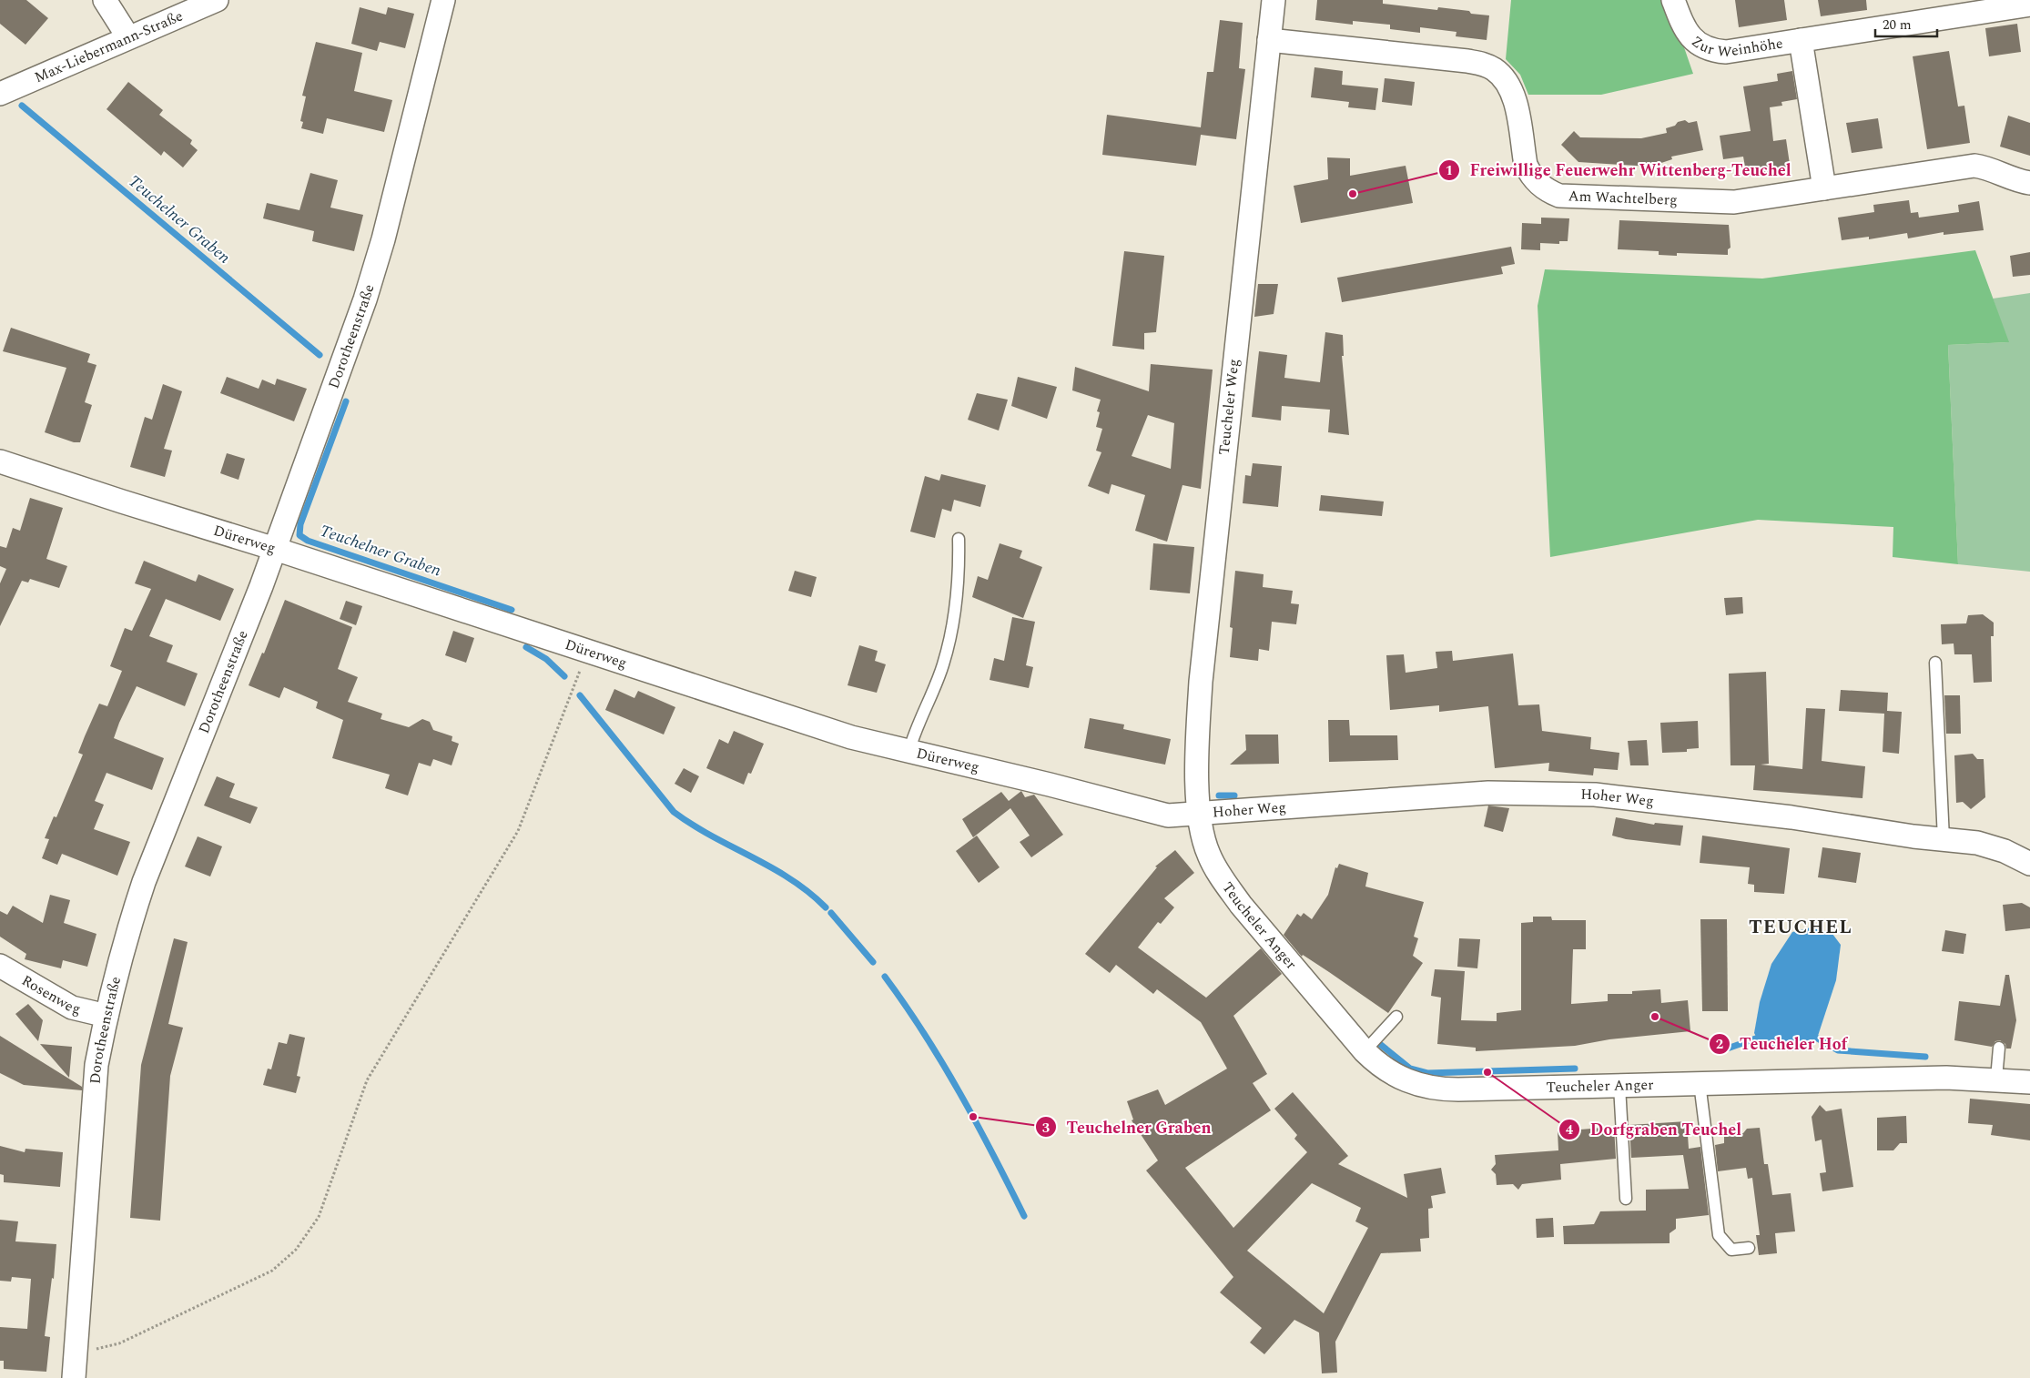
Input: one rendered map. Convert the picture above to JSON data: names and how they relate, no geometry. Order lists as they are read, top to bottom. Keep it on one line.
{"streets":{"street":["Zur Weinhöhe","Max-Liebermann-Straße","Am Wachtelberg","Dorotheenstraße","Teucheler Weg","Dürerweg","Hoher Weg","Teucheler Anger","Rosenweg"]},"crossings":[["Zur Weinhöhe","Am Wachtelberg"],["Am Wachtelberg","Teucheler Weg"],["Dorotheenstraße","Dürerweg"],["Dorotheenstraße","Rosenweg"],["Teucheler Weg","Dürerweg"],["Teucheler Weg","Hoher Weg"],["Teucheler Weg","Teucheler Anger"],["Dürerweg","Hoher Weg"],["Dürerweg","Teucheler Anger"],["Hoher Weg","Teucheler Anger"]],"districts":["TEUCHEL"],"water":["Teuchelner Graben"],"places":["Freiwillige Feuerwehr Wittenberg-Teuchel","Teucheler Hof","Dorfgraben Teuchel","Teuchelner Graben"],"scale_bar":"20 m"}
